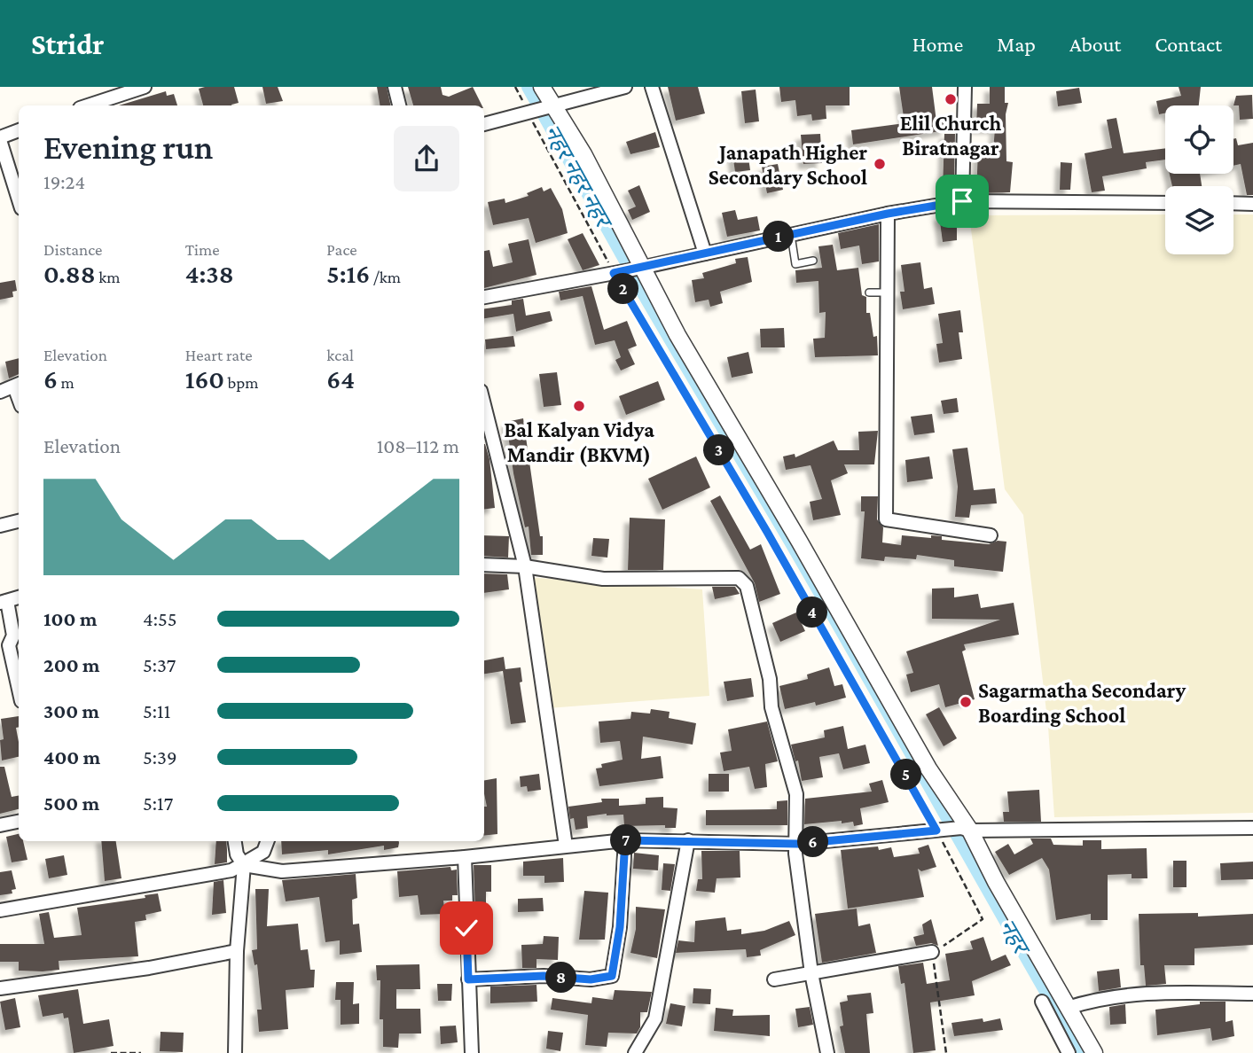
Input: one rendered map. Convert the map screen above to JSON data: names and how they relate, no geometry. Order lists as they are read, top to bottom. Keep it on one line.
{"water":["नहर नहर नहर","नहर"],"places":["Elil Church Biratnagar","Janapath Higher Secondary School","Bal Kalyan Vidya Mandir (BKVM)","Sagarmatha Secondary Boarding School"],"page":{"header":"Stridr","nav":["Home","Map","About","Contact"],"heading":["Evening run","19:24"],"stats":[["Distance","0.88 km"],["Time","4:38"],["Pace","5:16 /km"],["Elevation","6 m"],["Heart rate","160 bpm"],["kcal","64"]],"pins":["1","2","3","4","5","7","6","8"],"chart":["Elevation","108–112 m"],"list":[{"name":"100 m","note":"4:55"},{"name":"200 m","note":"5:37"},{"name":"300 m","note":"5:11"},{"name":"400 m","note":"5:39"},{"name":"500 m","note":"5:17"}]}}
